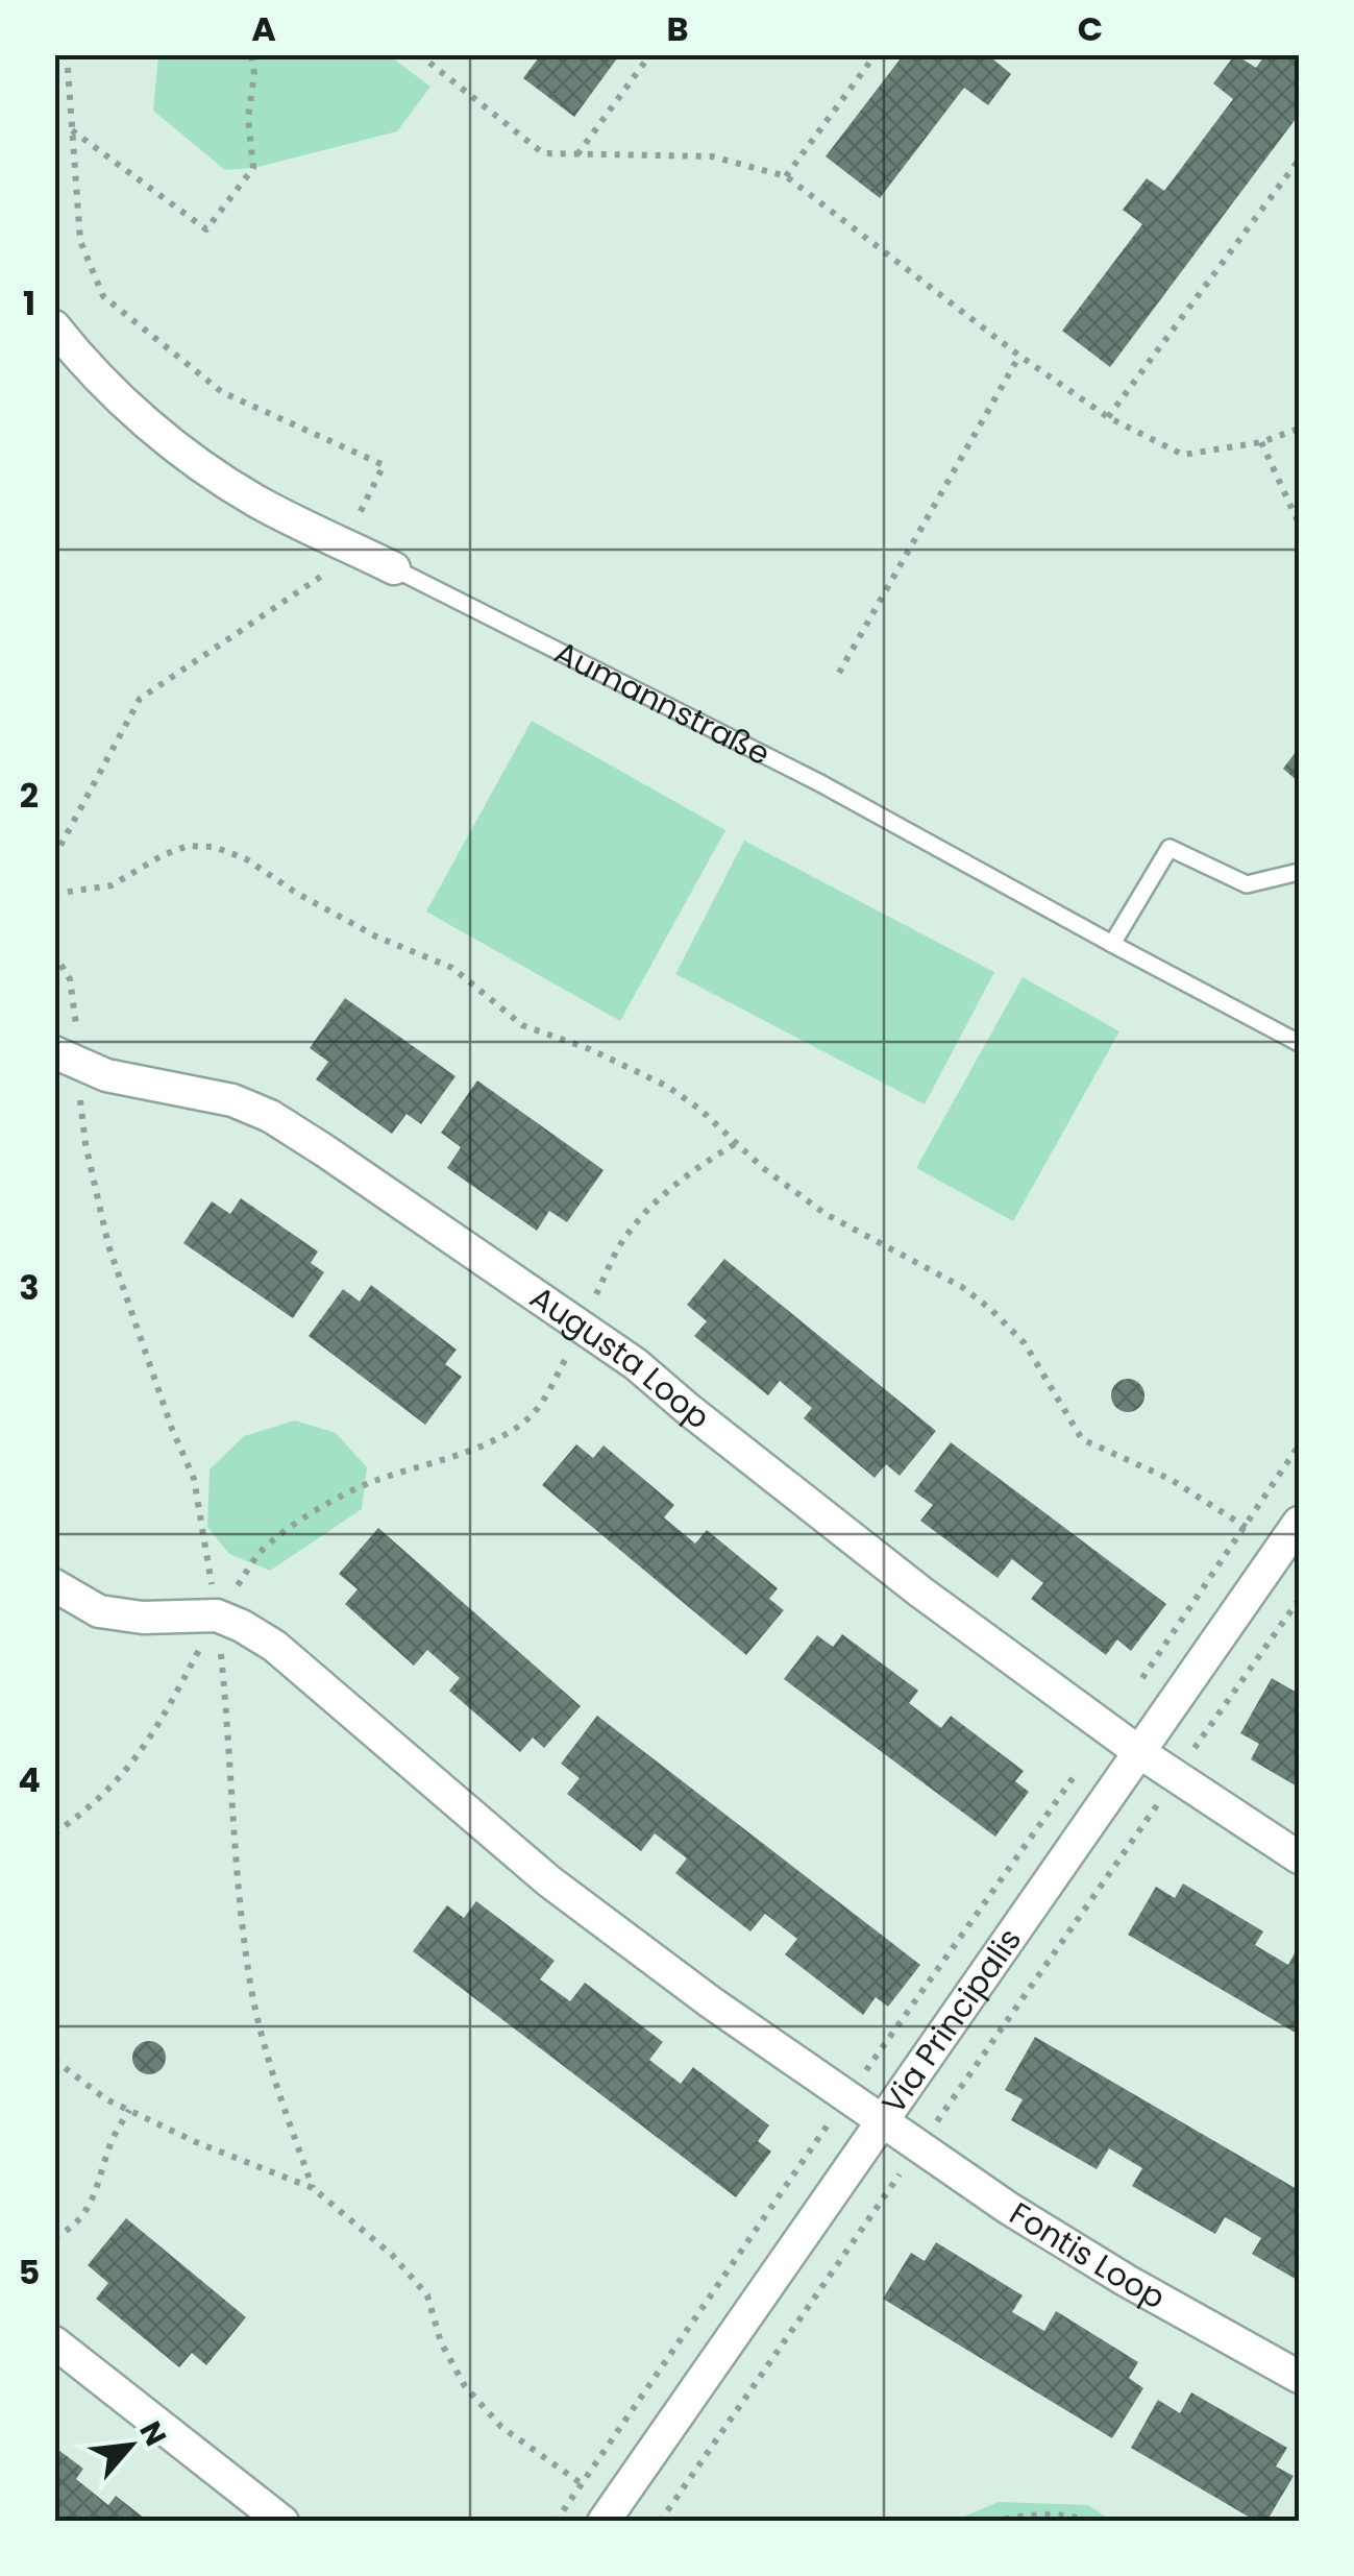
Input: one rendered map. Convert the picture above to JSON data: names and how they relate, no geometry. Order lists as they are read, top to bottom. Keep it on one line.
{"streets":{"street":["Aumannstraße","Augusta Loop","Via Principalis","Fontis Loop"]},"crossings":[["Augusta Loop","Via Principalis"],["Via Principalis","Fontis Loop"]],"north":"top right","grid":{"columns":["A","B","C"],"rows":["1","2","3","4","5"]}}
